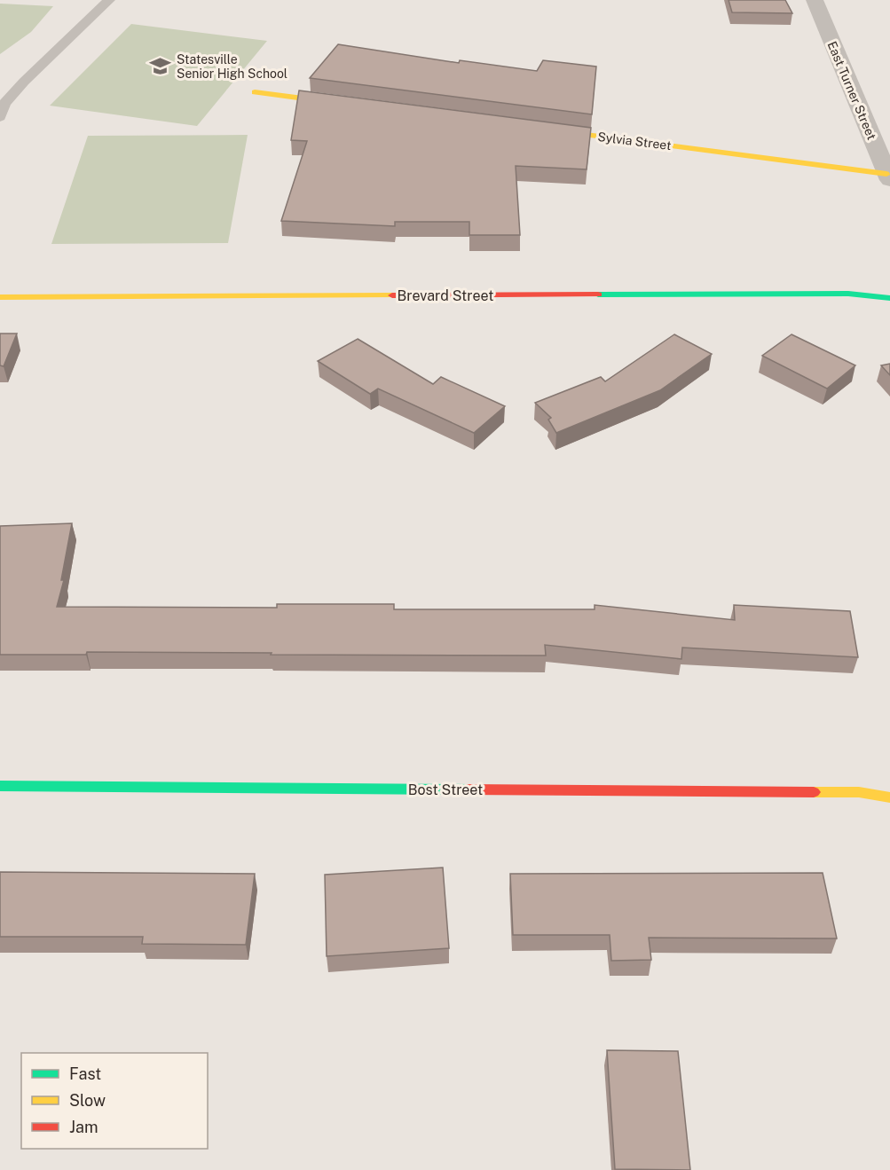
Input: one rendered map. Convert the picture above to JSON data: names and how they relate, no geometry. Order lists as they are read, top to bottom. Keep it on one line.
{"streets":{"street":["East Turner Street","Sylvia Street","Brevard Street","Bost Street"]},"crossings":[["East Turner Street","Sylvia Street"]],"places":{"school or university":["Statesville Senior High School"]},"legend":["Fast","Slow","Jam"]}
